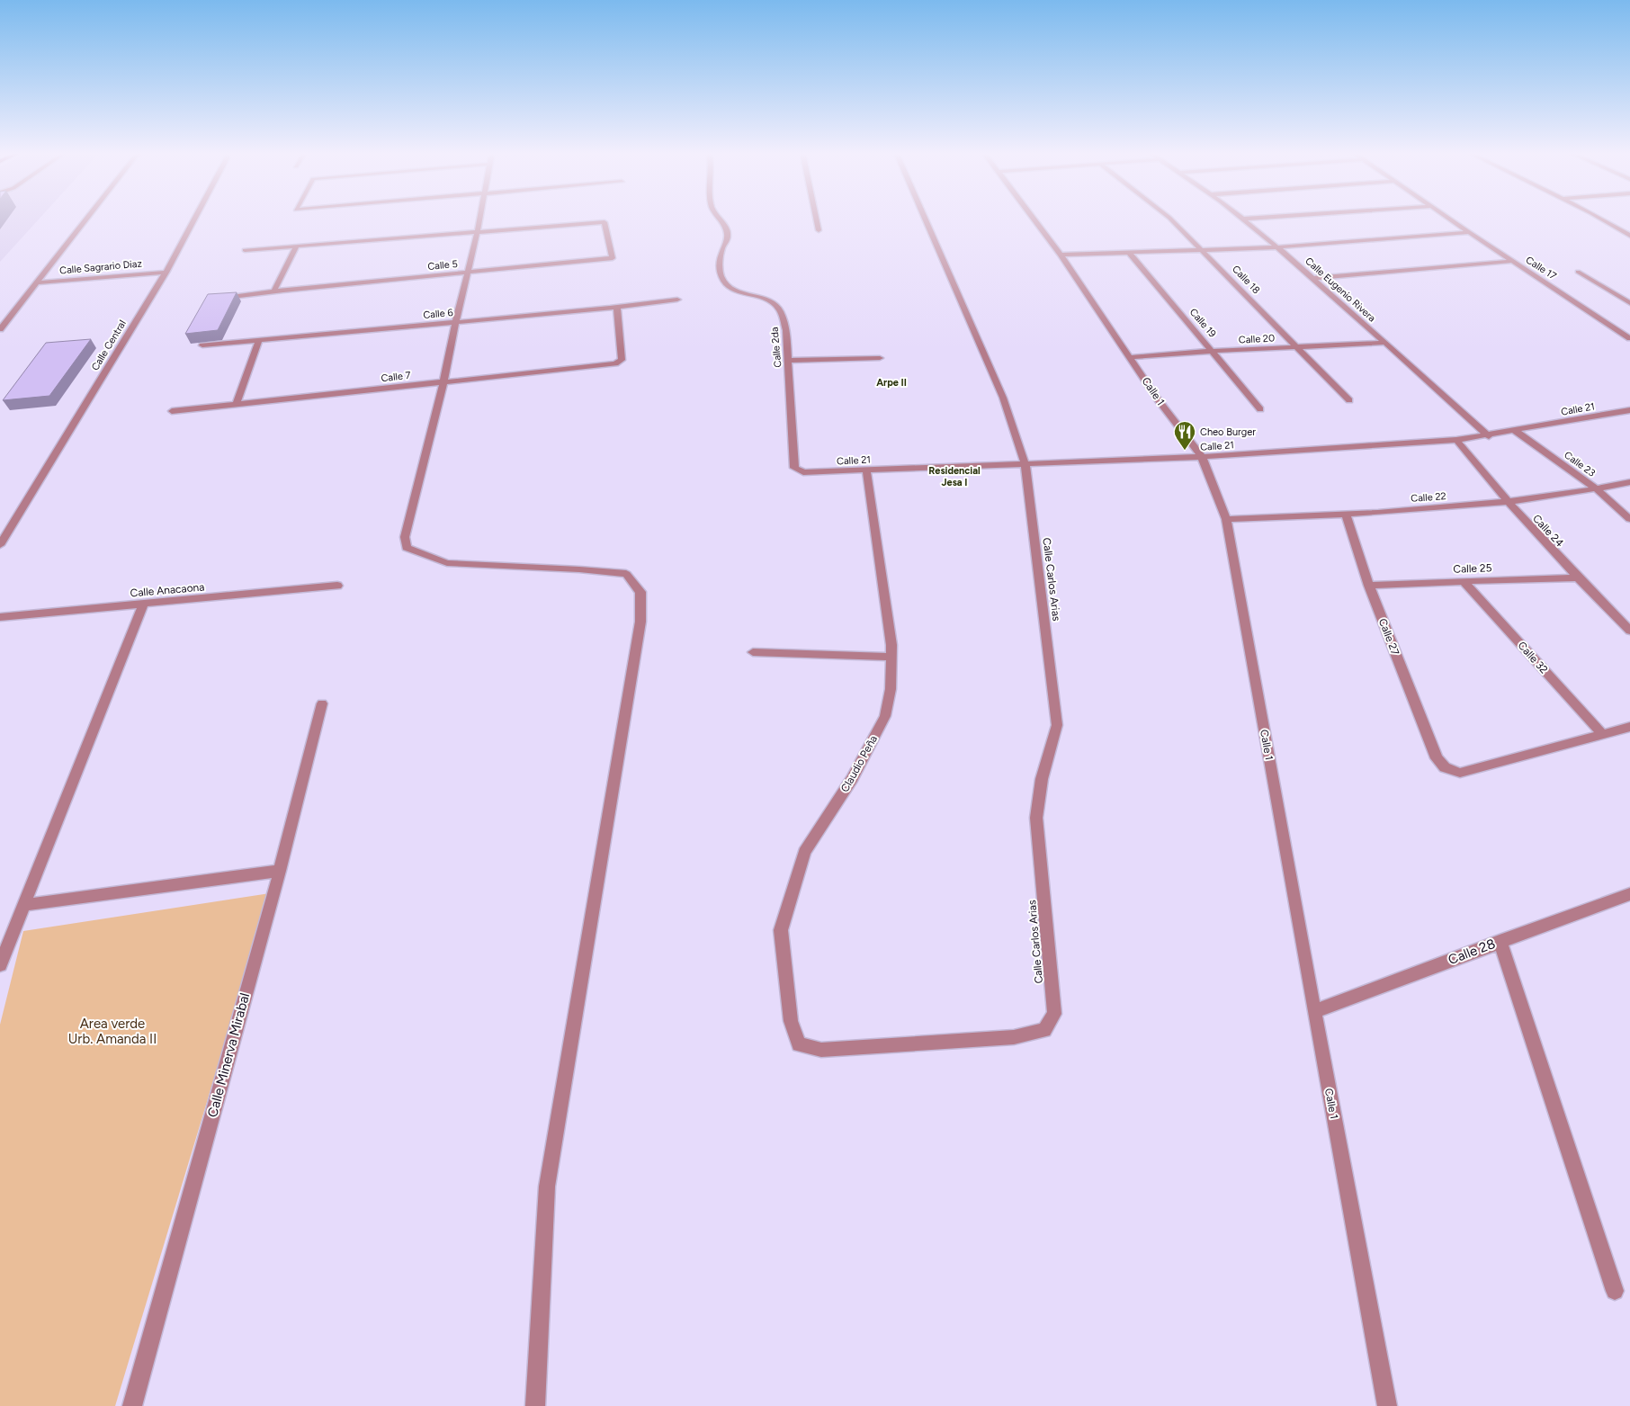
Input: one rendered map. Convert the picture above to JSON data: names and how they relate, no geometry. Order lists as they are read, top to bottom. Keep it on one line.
{"streets":{"street":["Calle 5","Calle Sagrario Diaz","Calle 17","Calle 18","Calle Eugenio Rivera","Calle 6","Calle 19","Calle 20","Calle Central","Calle 2da","Calle 7","Calle 1","Calle 21","Calle 23","Calle 22","Calle 24","Calle 25","Calle Carlos Arias","Calle Anacaona","Calle 27","Calle 32","Claudio Peña","Calle 28","Calle Minerva Mirabal"]},"crossings":[["Calle Sagrario Diaz","Calle Central"],["Calle 18","Calle 20"],["Calle Eugenio Rivera","Calle 20"],["Calle Eugenio Rivera","Calle 21"],["Calle 6","Calle 7"],["Calle 19","Calle 20"],["Calle 20","Calle 1"],["Calle 2da","Calle 21"],["Calle 1","Calle 21"],["Calle 1","Calle 22"],["Calle 1","Calle 28"],["Calle 21","Calle 23"],["Calle 21","Calle 24"],["Calle 21","Calle Carlos Arias"],["Calle 21","Claudio Peña"],["Calle 23","Calle 22"],["Calle 22","Calle 24"],["Calle 22","Calle 27"],["Calle 24","Calle 25"],["Calle 25","Calle 27"],["Calle 25","Calle 32"],["Calle Carlos Arias","Claudio Peña"],["Calle 27","Calle 32"]],"districts":["Arpe II","Residencial Jesa I"],"parks":["Area verde Urb. Amanda II"],"places":{"restaurant":["Cheo Burger"]}}
